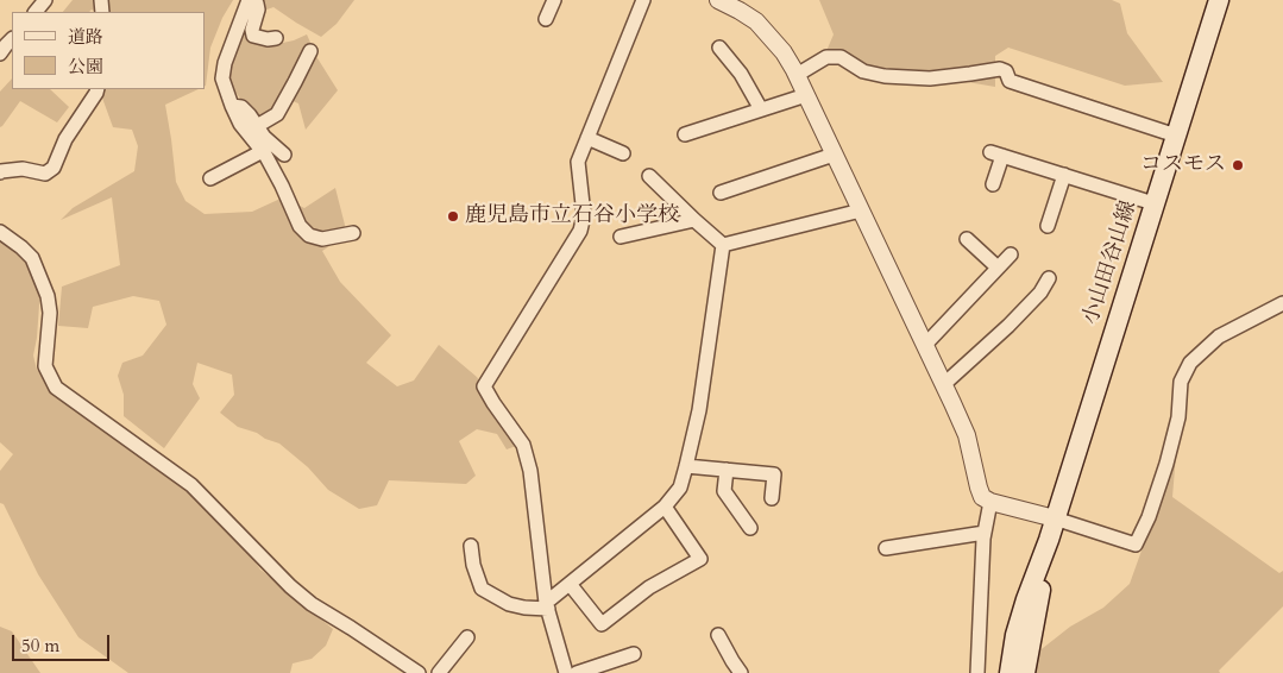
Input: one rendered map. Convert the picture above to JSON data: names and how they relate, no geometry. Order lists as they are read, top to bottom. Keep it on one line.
{"streets":{"main road":["小山田谷山線"]},"places":["コスモス","鹿児島市立石谷小学校"],"legend":["道路","公園"],"scale_bar":"50 m"}
